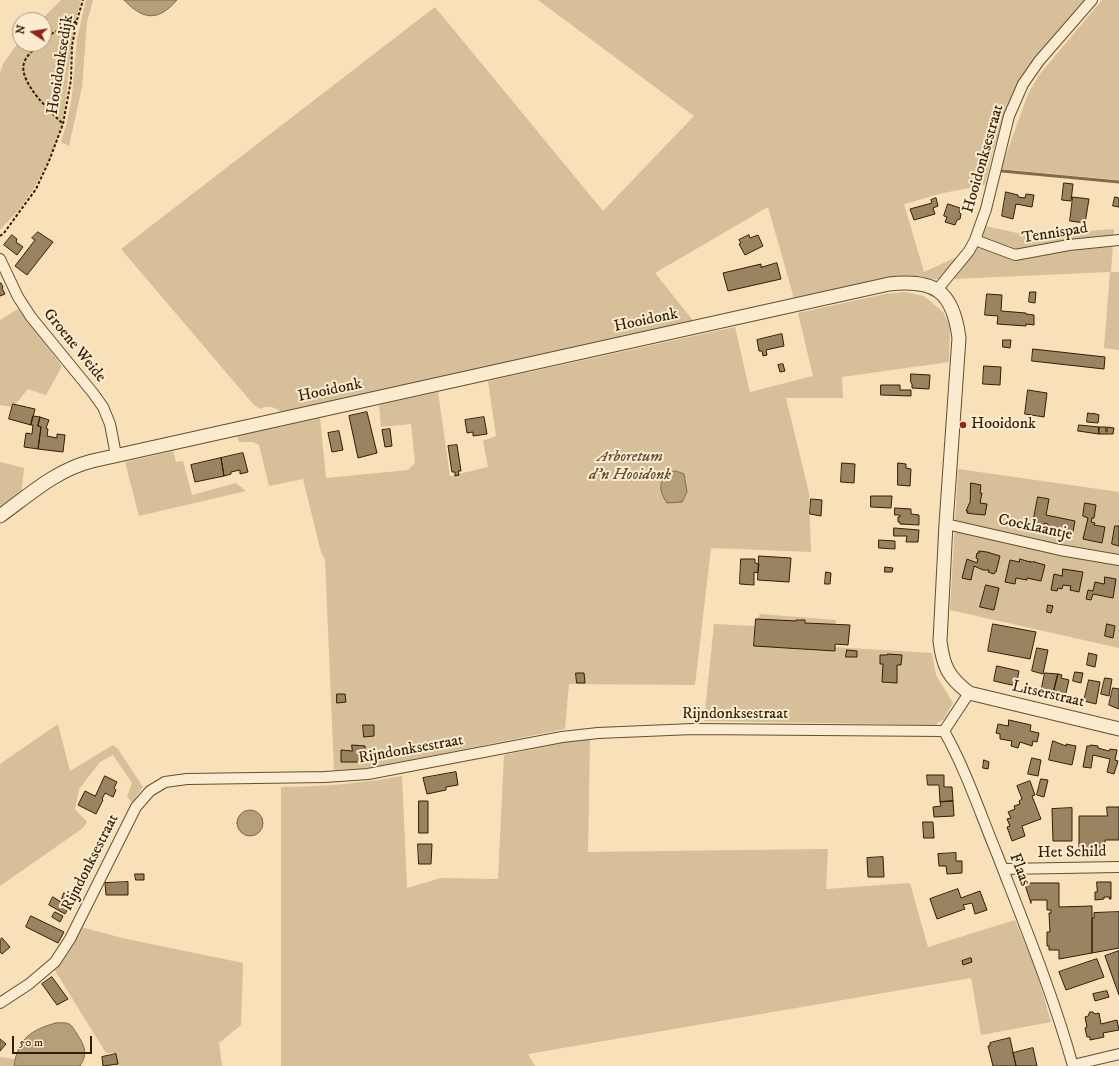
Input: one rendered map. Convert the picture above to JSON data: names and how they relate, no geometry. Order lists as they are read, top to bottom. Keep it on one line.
{"streets":{"street":["Hooidonksestraat","Tennispad","Hooidonk","Groene Weide","Cocklaantje","Litserstraat","Rijndonksestraat","Het Schild","Flaas"],"path":["Hooidonksedijk"]},"crossings":[["Hooidonksestraat","Tennispad"],["Hooidonksestraat","Hooidonk"],["Hooidonk","Groene Weide"],["Hooidonk","Cocklaantje"],["Hooidonk","Litserstraat"],["Rijndonksestraat","Flaas"],["Het Schild","Flaas"]],"parks":["Arboretum d'n Hooidonk"],"places":["Hooidonk"],"scale_bar":"50 m","north":"left"}
